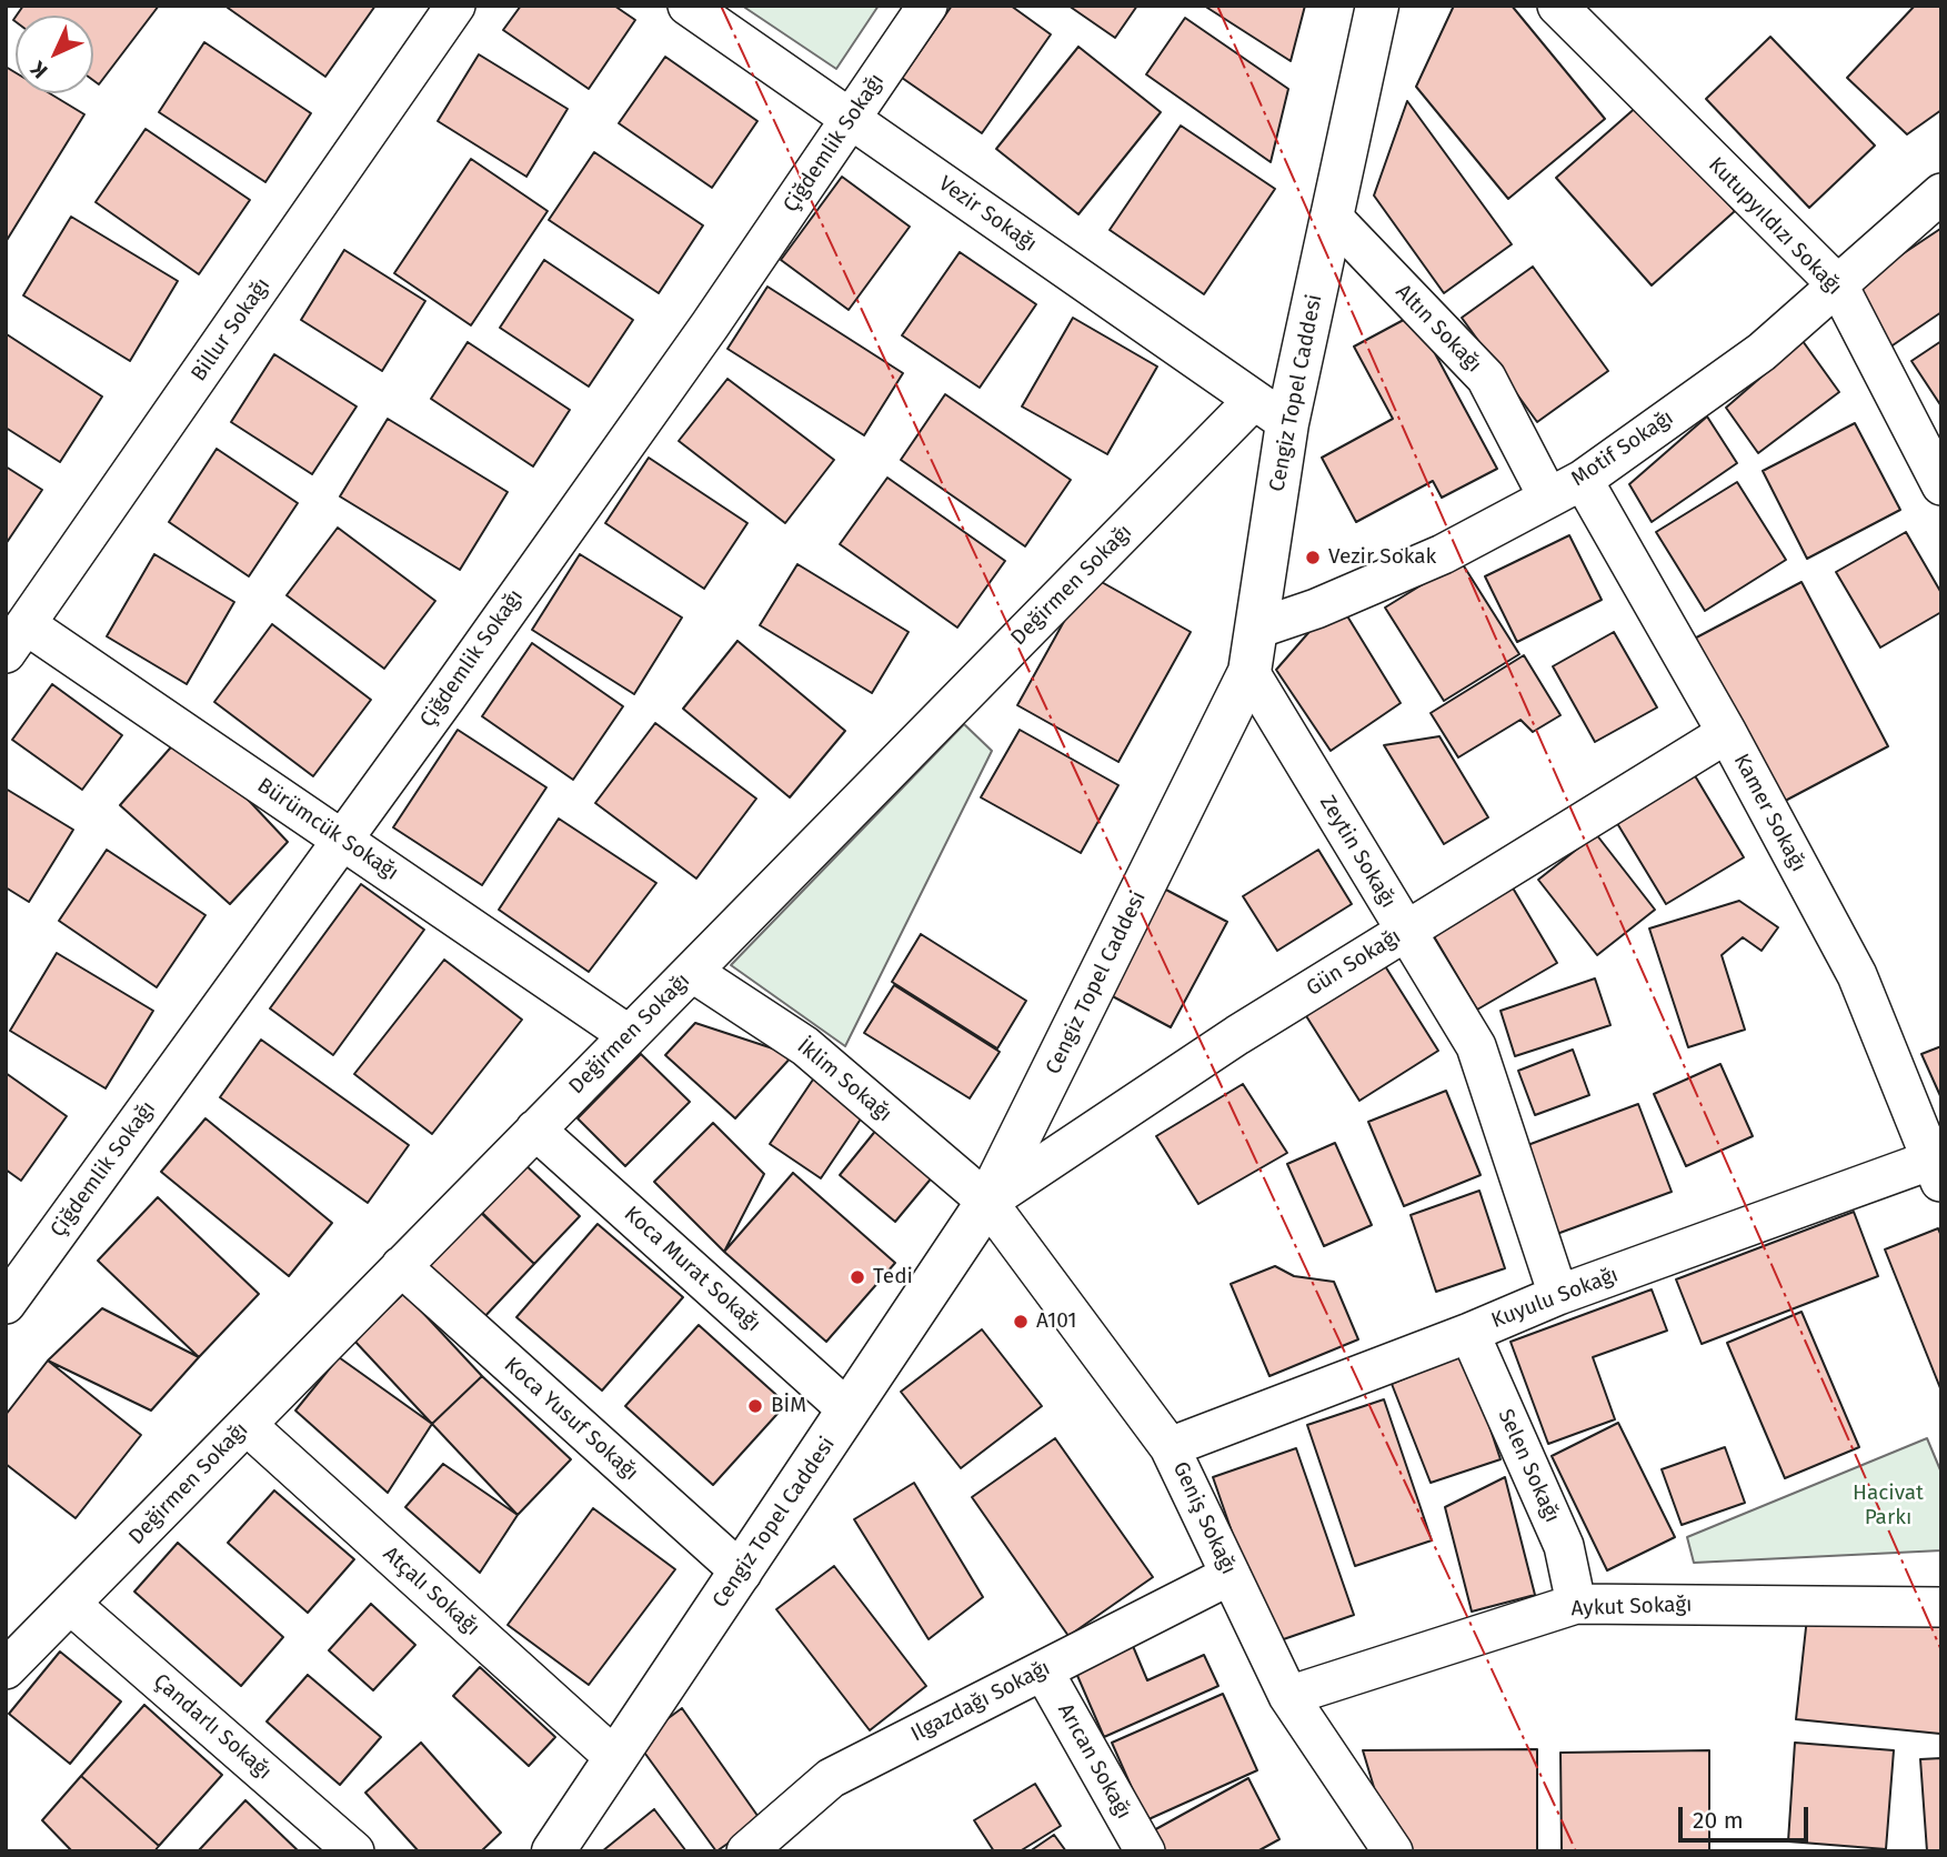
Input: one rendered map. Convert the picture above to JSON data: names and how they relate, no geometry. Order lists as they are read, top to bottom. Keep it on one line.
{"streets":{"street":["Çiğdemlik Sokağı","Vezir Sokağı","Kutupyıldızı Sokağı","Altın Sokağı","Billur Sokağı","Cengiz Topel Caddesi","Motif Sokağı","Değirmen Sokağı","Kamer Sokağı","Bürümcük Sokağı","Zeytin Sokağı","Gün Sokağı","İklim Sokağı","Koca Murat Sokağı","Kuyulu Sokağı","Koca Yusuf Sokağı","Selen Sokağı","Geniş Sokağı","Atçalı Sokağı","Aykut Sokağı","Ilgazdağı Sokağı","Çandarlı Sokağı","Arıcan Sokağı"]},"crossings":[["Çiğdemlik Sokağı","Vezir Sokağı"],["Çiğdemlik Sokağı","Bürümcük Sokağı"],["Vezir Sokağı","Cengiz Topel Caddesi"],["Vezir Sokağı","Değirmen Sokağı"],["Kutupyıldızı Sokağı","Motif Sokağı"],["Altın Sokağı","Cengiz Topel Caddesi"],["Altın Sokağı","Motif Sokağı"],["Billur Sokağı","Bürümcük Sokağı"],["Cengiz Topel Caddesi","Motif Sokağı"],["Cengiz Topel Caddesi","Değirmen Sokağı"],["Cengiz Topel Caddesi","Zeytin Sokağı"],["Cengiz Topel Caddesi","Gün Sokağı"],["Cengiz Topel Caddesi","İklim Sokağı"],["Cengiz Topel Caddesi","Koca Murat Sokağı"],["Cengiz Topel Caddesi","Koca Yusuf Sokağı"],["Cengiz Topel Caddesi","Geniş Sokağı"],["Cengiz Topel Caddesi","Atçalı Sokağı"],["Motif Sokağı","Kamer Sokağı"],["Değirmen Sokağı","Bürümcük Sokağı"],["Değirmen Sokağı","İklim Sokağı"],["Değirmen Sokağı","Koca Murat Sokağı"],["Değirmen Sokağı","Koca Yusuf Sokağı"],["Değirmen Sokağı","Atçalı Sokağı"],["Değirmen Sokağı","Çandarlı Sokağı"],["Kamer Sokağı","Gün Sokağı"],["Kamer Sokağı","Kuyulu Sokağı"],["Zeytin Sokağı","Gün Sokağı"],["Zeytin Sokağı","Kuyulu Sokağı"],["Gün Sokağı","İklim Sokağı"],["Gün Sokağı","Geniş Sokağı"],["İklim Sokağı","Geniş Sokağı"],["Kuyulu Sokağı","Selen Sokağı"],["Kuyulu Sokağı","Geniş Sokağı"],["Selen Sokağı","Aykut Sokağı"],["Geniş Sokağı","Aykut Sokağı"],["Geniş Sokağı","Ilgazdağı Sokağı"],["Ilgazdağı Sokağı","Arıcan Sokağı"]],"parks":["Hacivat Parkı"],"places":["Vezir Sokak","Tedi","A101","BİM"],"scale_bar":"20 m","north":"bottom left"}
